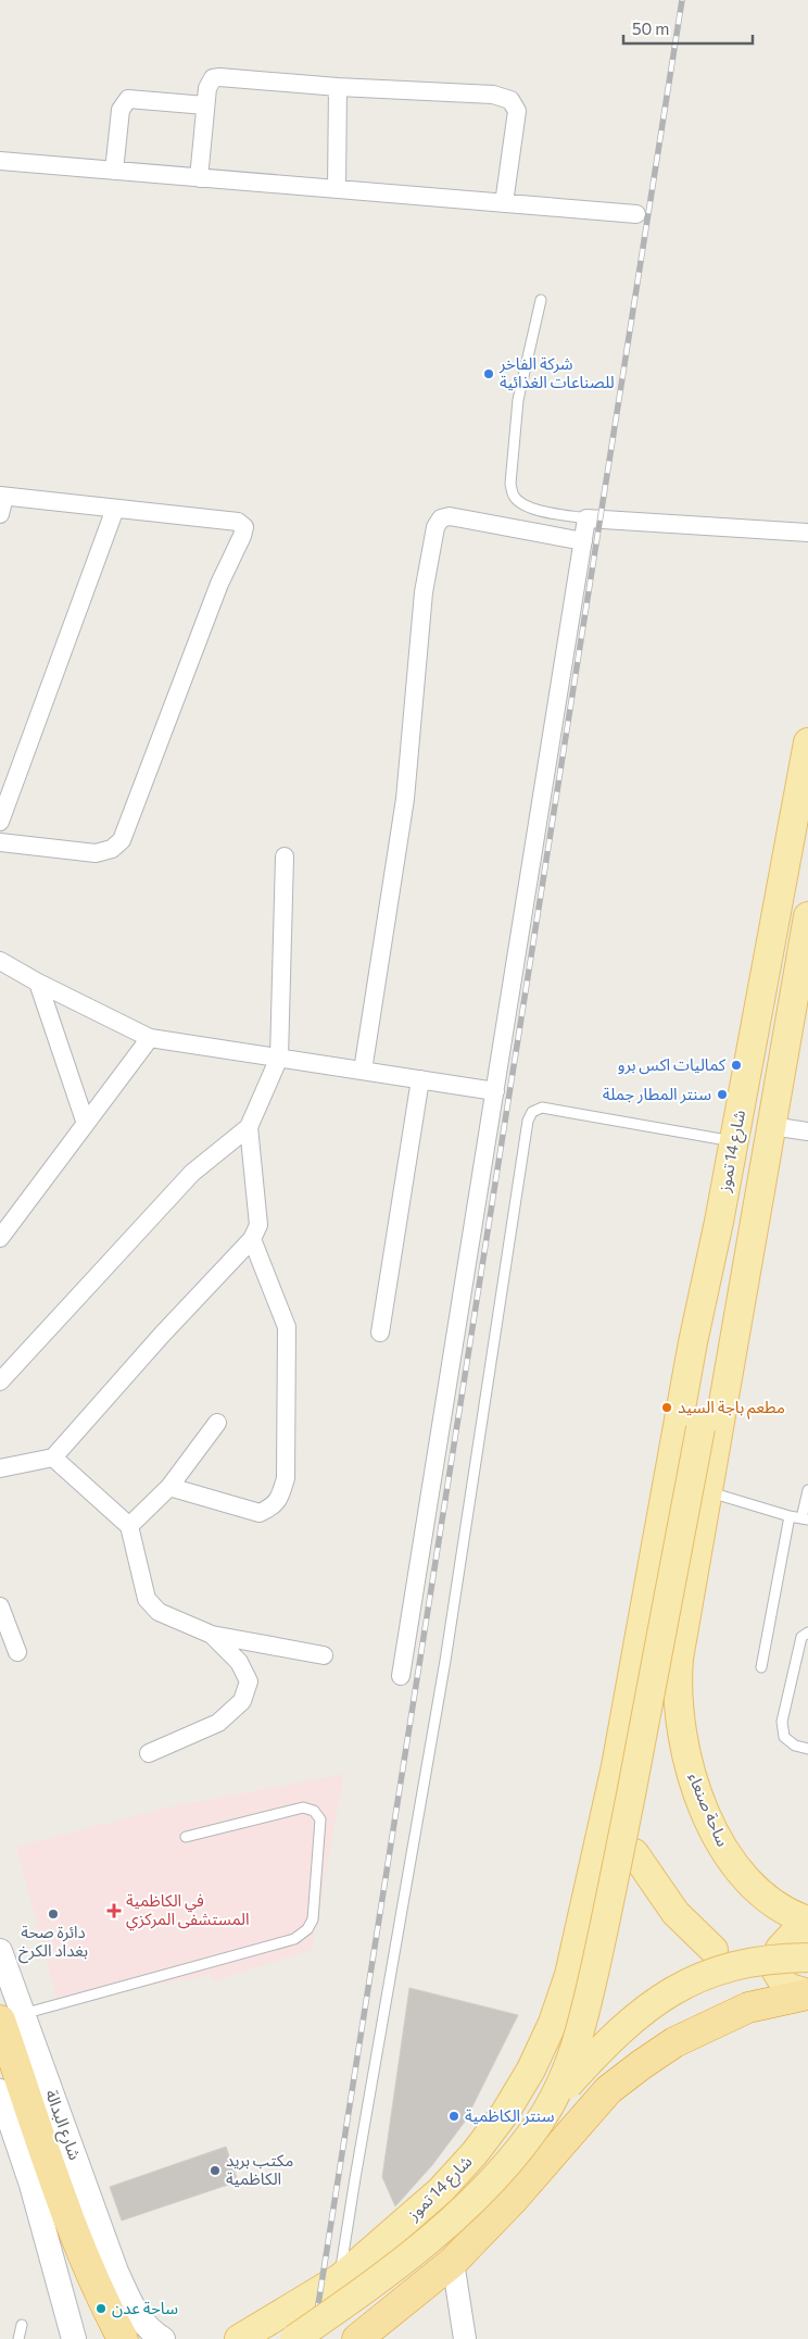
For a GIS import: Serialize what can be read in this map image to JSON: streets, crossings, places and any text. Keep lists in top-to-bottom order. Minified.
{"streets":{"main road":["شارع 14 تموز","ساحة صنعاء","شارع البدالة"]},"places":{"other":["شركة الفاخر للصناعات الغذائية","كماليات اكس برو","سنتر المطار جملة","مطعم باجة السيد","دائرة صحة بغداد الكرخ","سنتر الكاظمية","مكتب بريد الكاظمية","ساحة عدن"],"health":["في الكاظمية المستشفى المركزي"]},"scale_bar":"50 m"}
